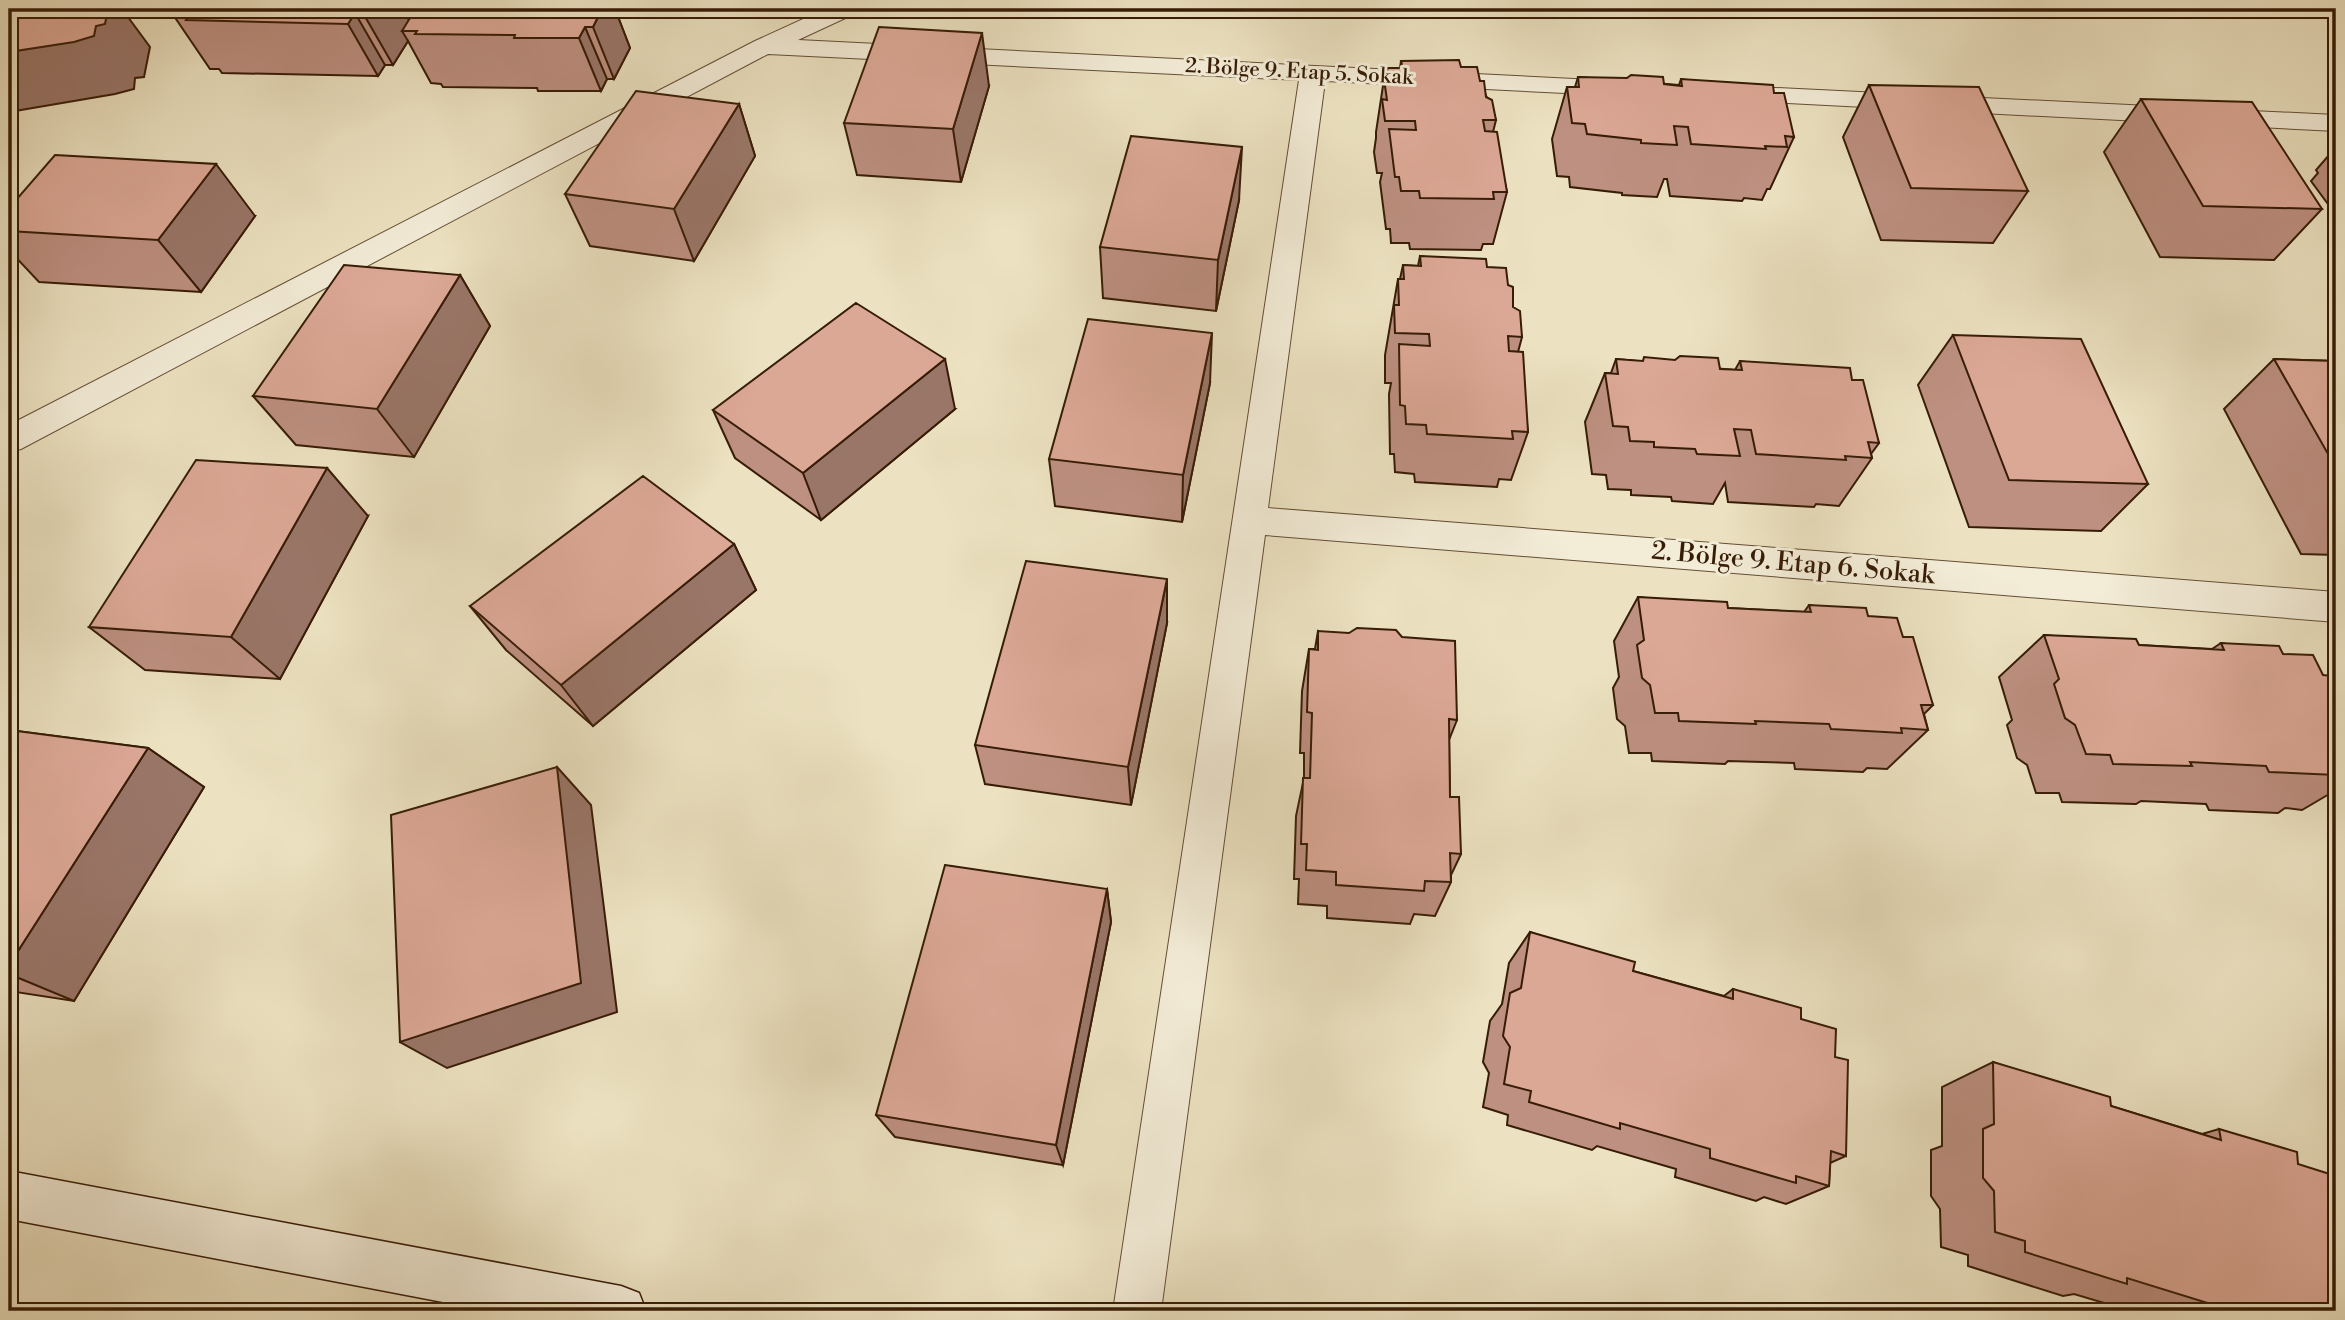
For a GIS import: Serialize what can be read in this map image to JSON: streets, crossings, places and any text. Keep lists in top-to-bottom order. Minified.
{"streets":{"street":["2. Bölge 9. Etap 5. Sokak","2. Bölge 9. Etap 6. Sokak"]}}
